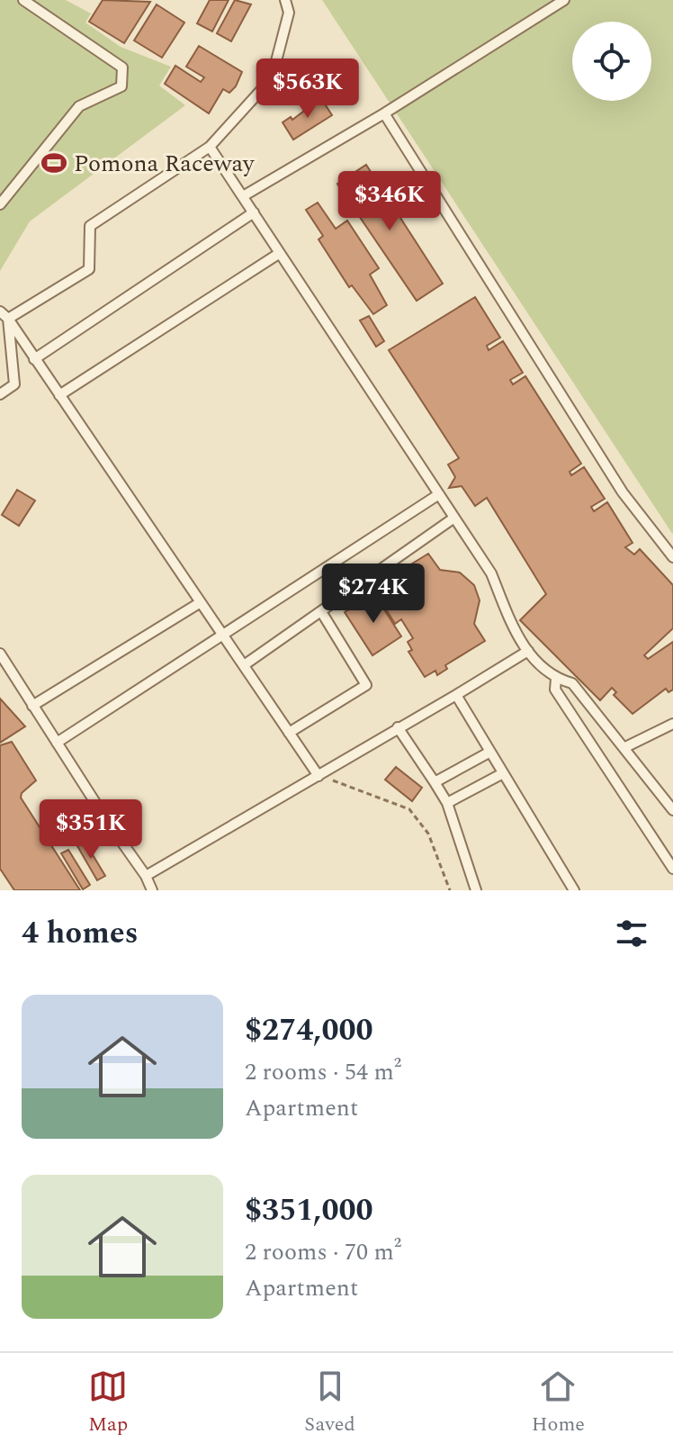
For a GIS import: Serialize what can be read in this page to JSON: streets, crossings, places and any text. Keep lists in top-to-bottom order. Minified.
{"places":{"sports":["Pomona Raceway"]},"page":{"price":["$563K","$346K","$274K","$351K"],"heading":"4 homes","list":[{"name":"$274,000","note":"2 rooms · 54 m² · Apartment"},{"name":"$351,000","note":"2 rooms · 70 m² · Apartment"}],"tabs":["Map","Saved","Home"]}}
